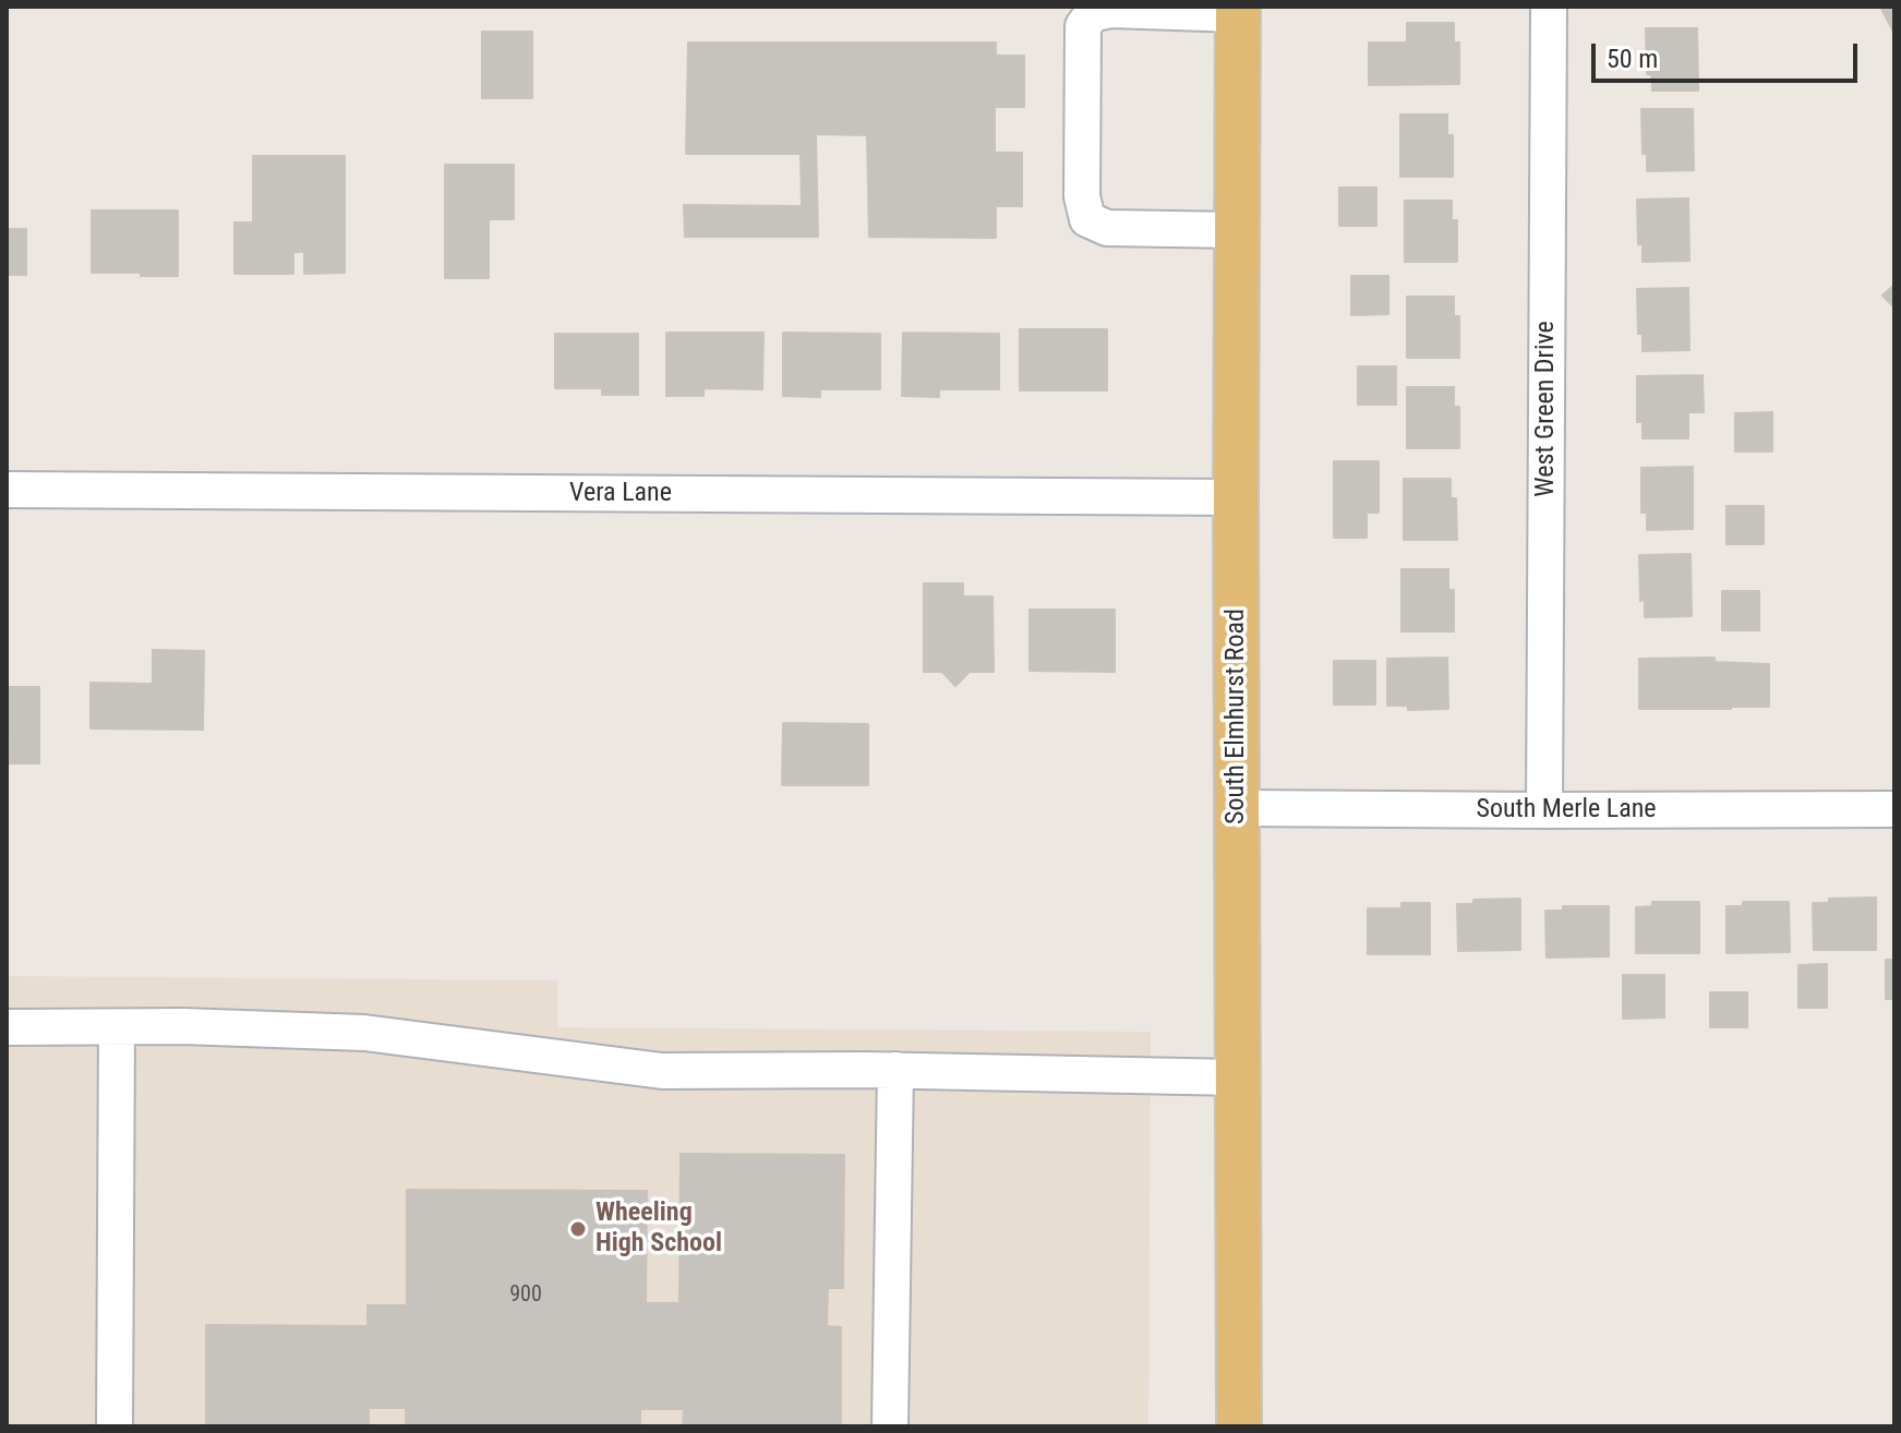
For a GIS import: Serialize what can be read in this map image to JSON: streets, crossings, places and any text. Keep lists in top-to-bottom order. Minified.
{"streets":{"main road":["South Elmhurst Road"],"street":["West Green Drive","Vera Lane","South Merle Lane"]},"crossings":[["West Green Drive","South Merle Lane"],["Vera Lane","South Elmhurst Road"],["South Elmhurst Road","South Merle Lane"]],"places":["Wheeling High School"],"house_numbers":["900"],"scale_bar":"50 m"}
